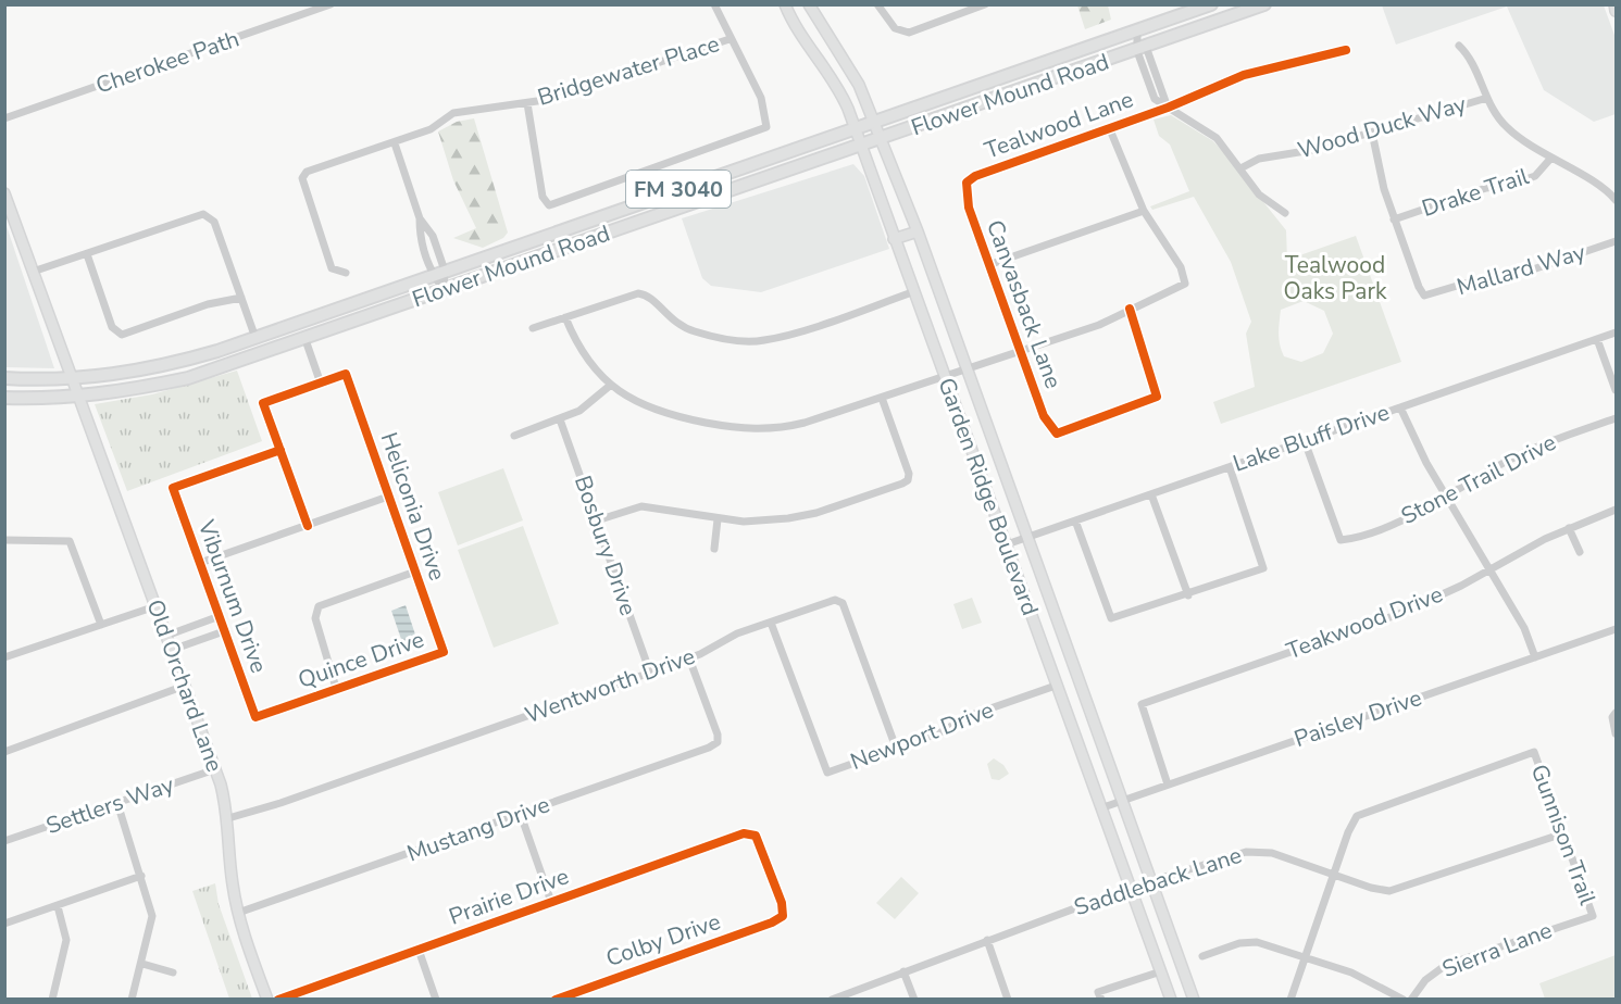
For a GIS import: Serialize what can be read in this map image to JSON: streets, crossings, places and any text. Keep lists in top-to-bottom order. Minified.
{"streets":{"main road":["Flower Mound Road","FM 3040","Garden Ridge Boulevard","Old Orchard Lane"],"street":["Cherokee Path","Bridgewater Place","Tealwood Lane","Wood Duck Way","Drake Trail","Mallard Way","Canvasback Lane","Lake Bluff Drive","Stone Trail Drive","Heliconia Drive","Bosbury Drive","Viburnum Drive","Teakwood Drive","Quince Drive","Wentworth Drive","Paisley Drive","Newport Drive","Settlers Way","Mustang Drive","Gunnison Trail","Saddleback Lane","Prairie Drive","Colby Drive","Sierra Lane"]},"crossings":[["Flower Mound Road","FM 3040"],["Flower Mound Road","Garden Ridge Boulevard"],["Flower Mound Road","Old Orchard Lane"],["Tealwood Lane","Canvasback Lane"],["FM 3040","Old Orchard Lane"],["Drake Trail","Mallard Way"],["Lake Bluff Drive","Stone Trail Drive"],["Lake Bluff Drive","Garden Ridge Boulevard"],["Garden Ridge Boulevard","Paisley Drive"],["Garden Ridge Boulevard","Newport Drive"],["Garden Ridge Boulevard","Saddleback Lane"],["Heliconia Drive","Quince Drive"],["Bosbury Drive","Wentworth Drive"],["Viburnum Drive","Quince Drive"],["Teakwood Drive","Paisley Drive"],["Old Orchard Lane","Wentworth Drive"],["Old Orchard Lane","Settlers Way"],["Old Orchard Lane","Mustang Drive"],["Wentworth Drive","Newport Drive"],["Wentworth Drive","Mustang Drive"],["Gunnison Trail","Saddleback Lane"],["Gunnison Trail","Sierra Lane"],["Prairie Drive","Colby Drive"]],"parks":["Tealwood Oaks Park"]}
